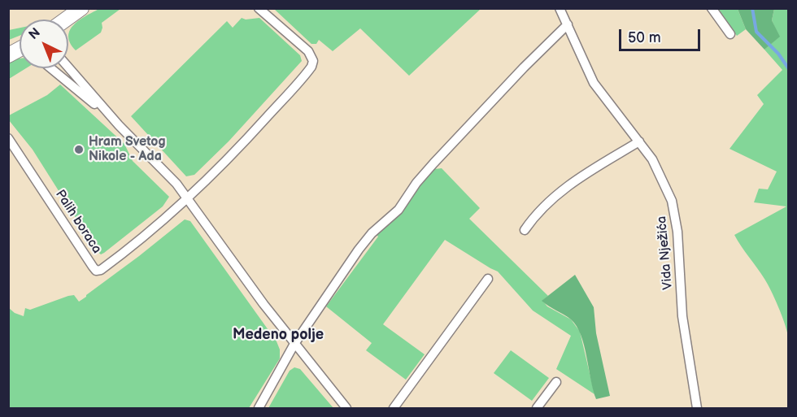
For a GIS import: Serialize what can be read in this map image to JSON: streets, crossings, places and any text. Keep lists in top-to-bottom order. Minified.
{"streets":{"street":["Palih boraca","Vida Nježića"]},"districts":["Medeno polje"],"places":["Hram Svetog Nikole - Ada"],"scale_bar":"50 m","north":"top left"}
